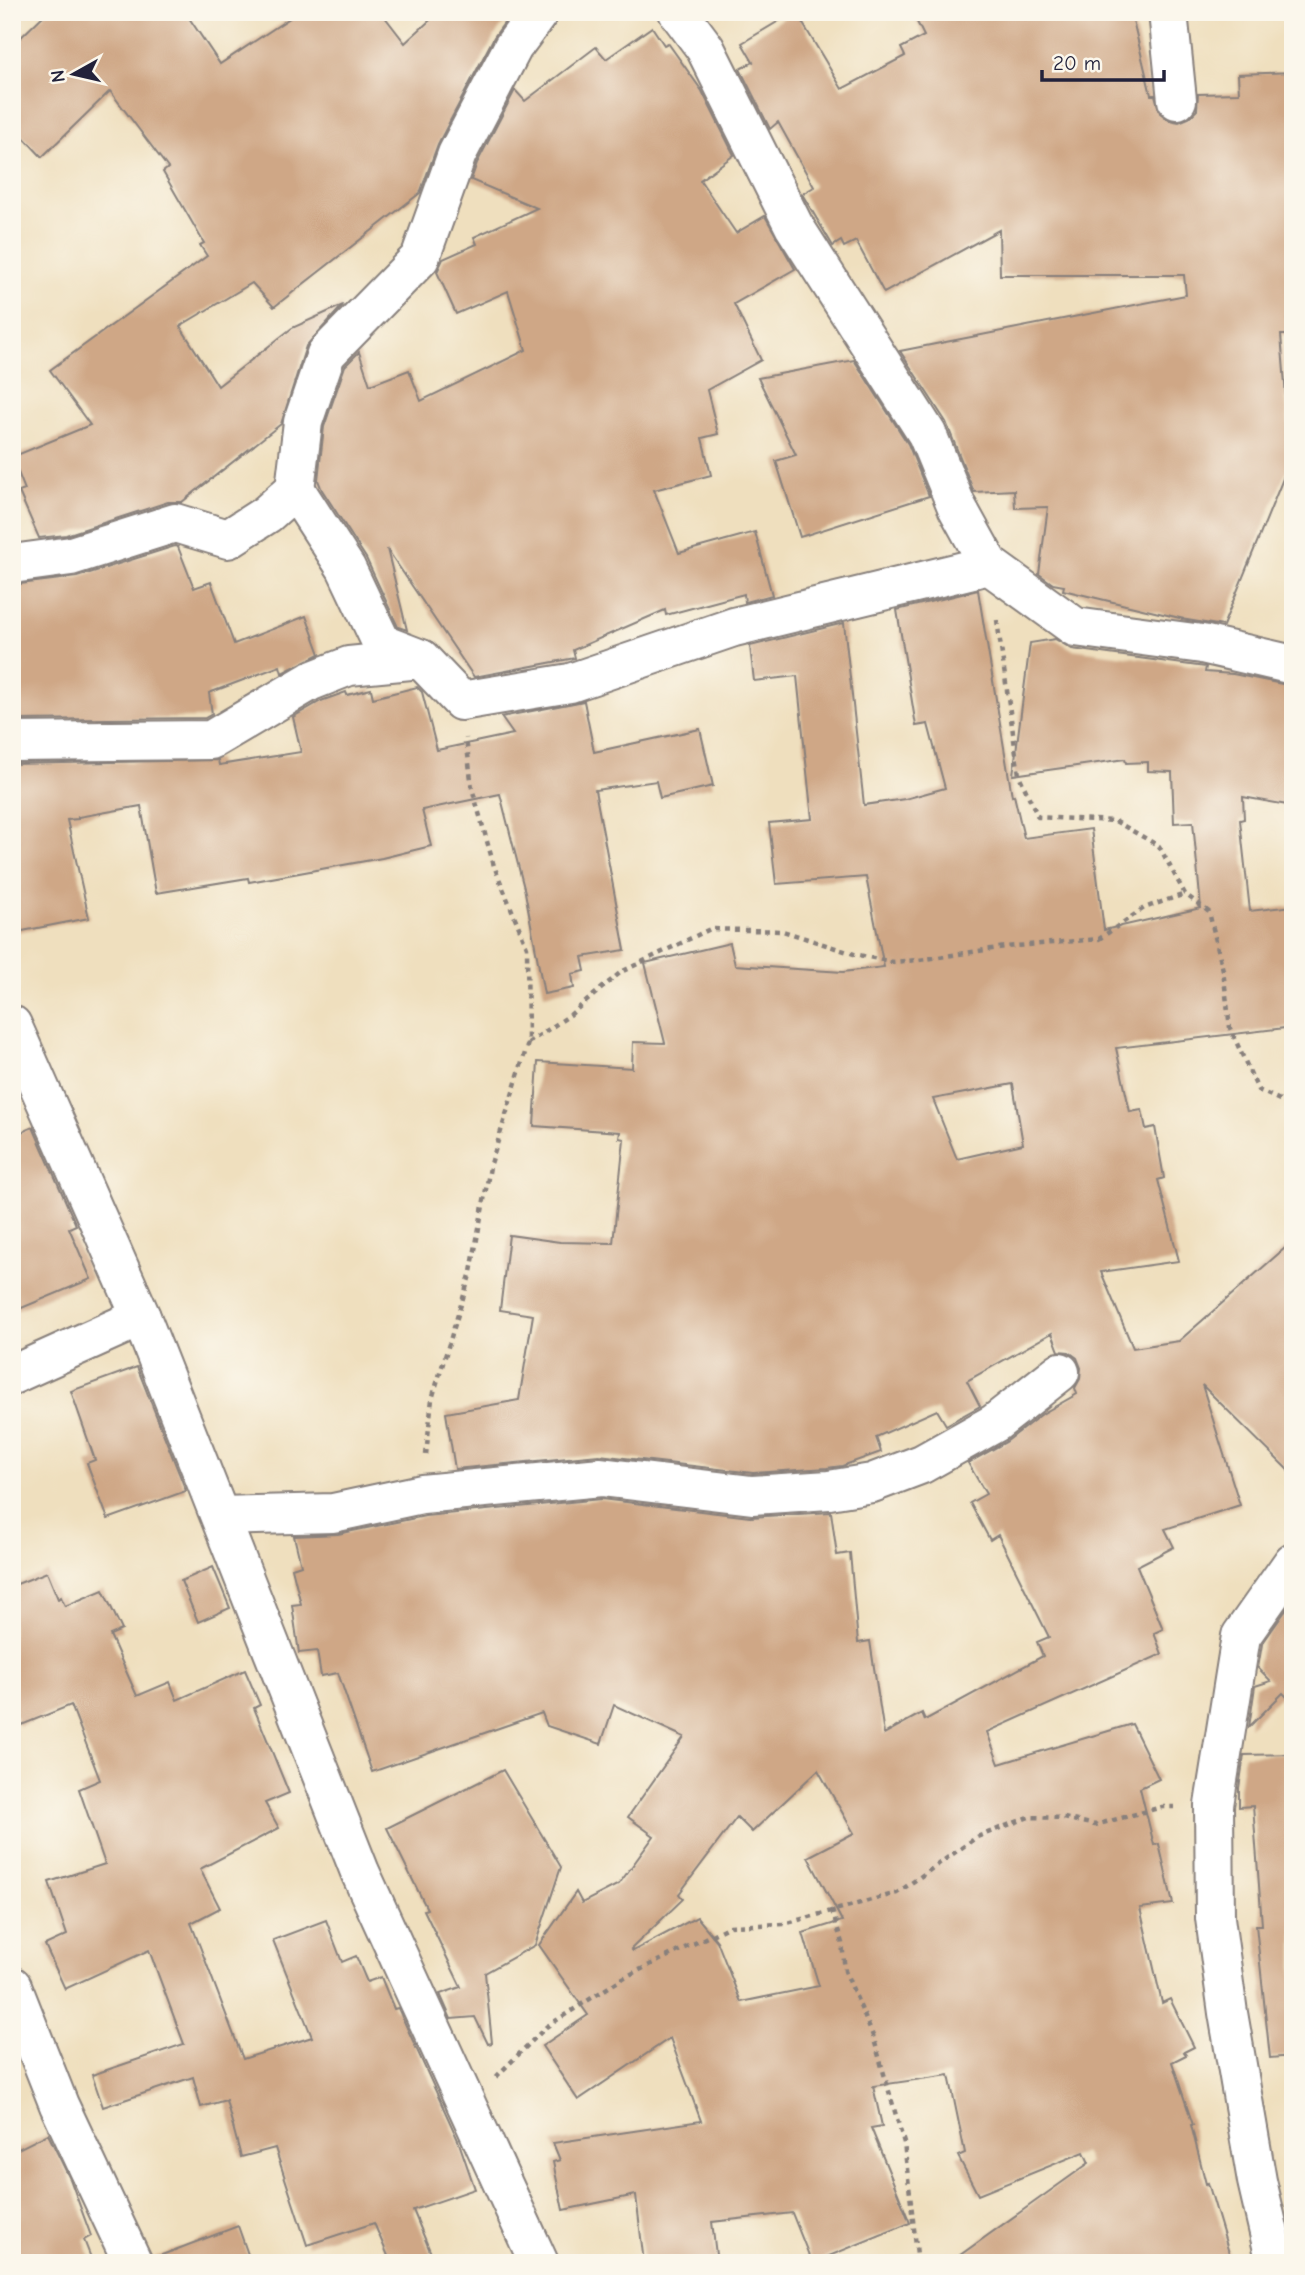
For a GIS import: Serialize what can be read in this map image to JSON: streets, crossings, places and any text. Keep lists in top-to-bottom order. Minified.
{"scale_bar":"20 m","north":"left"}
